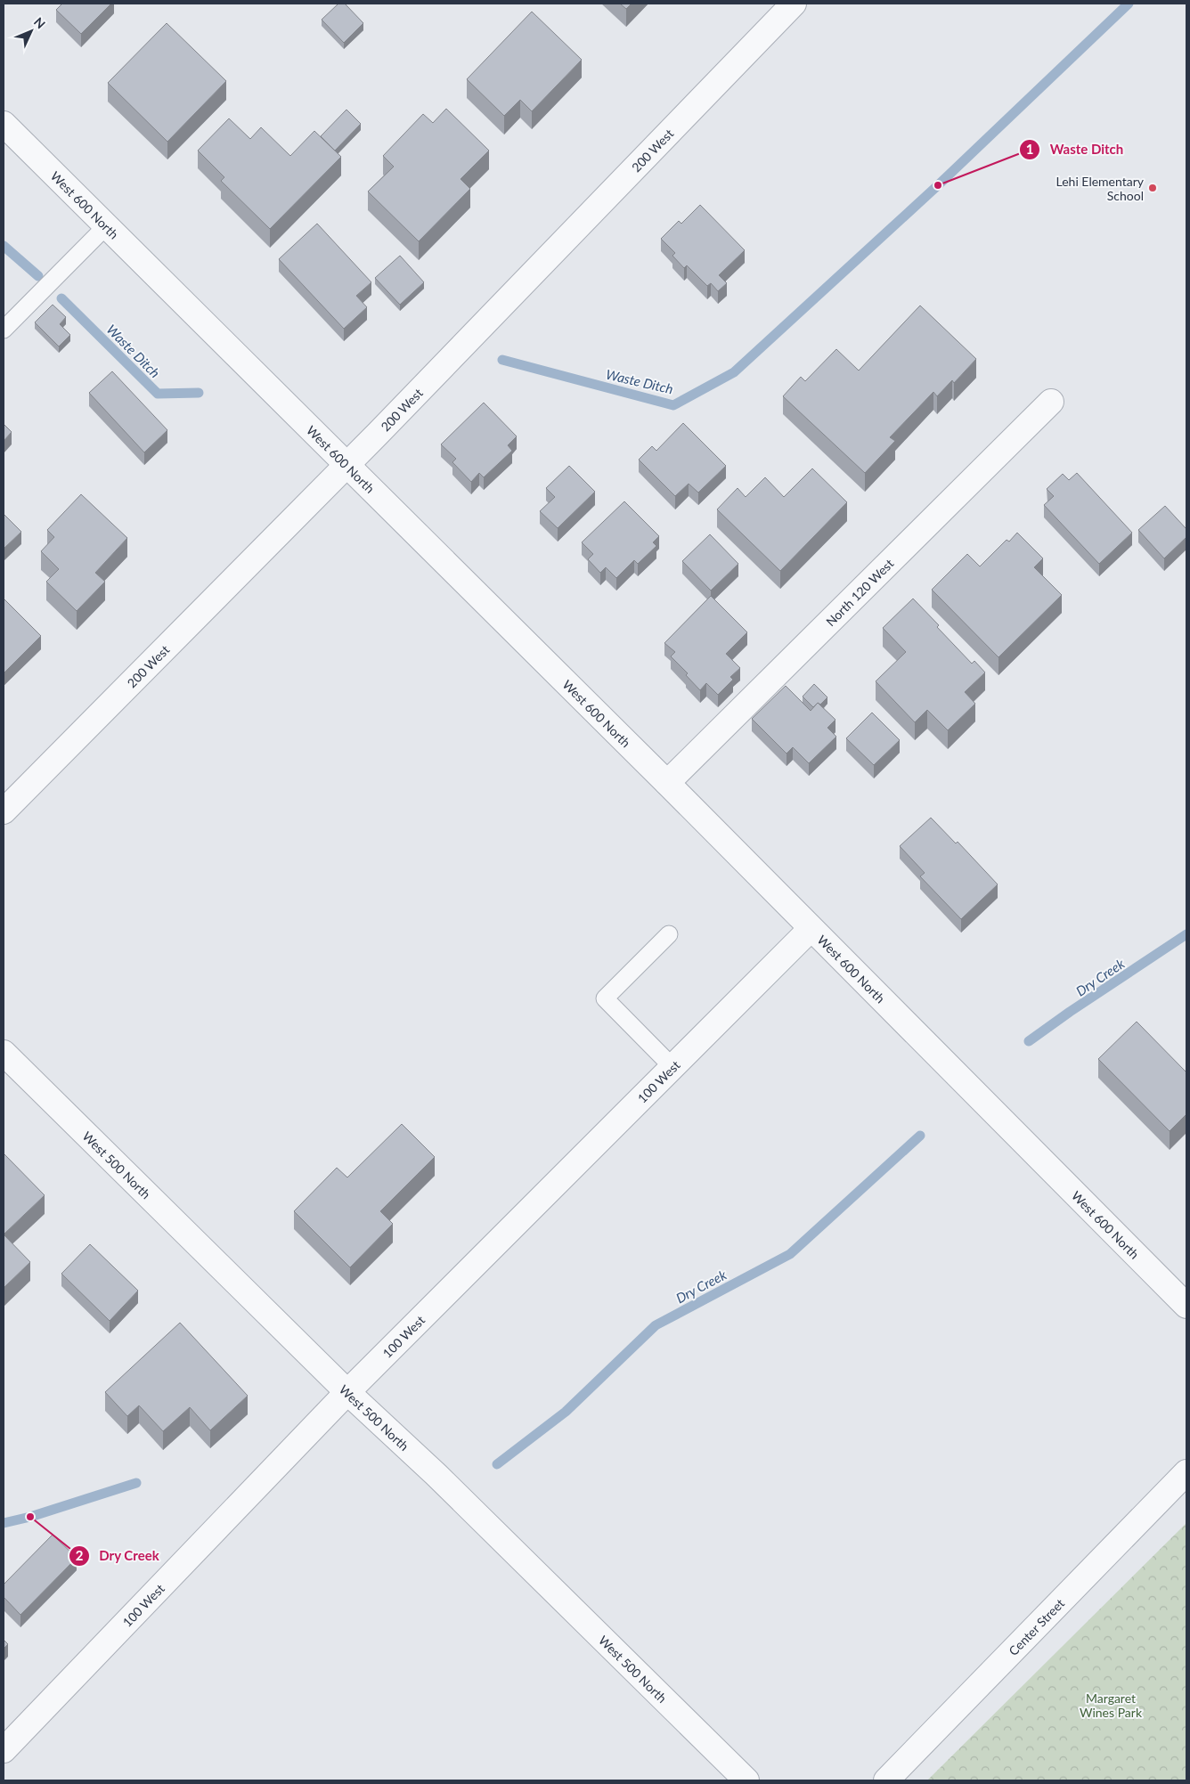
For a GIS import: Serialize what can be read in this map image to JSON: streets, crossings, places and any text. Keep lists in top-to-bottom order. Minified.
{"streets":{"street":["200 West","West 600 North","North 120 West","100 West","West 500 North","Center Street"]},"crossings":[["200 West","West 600 North"],["West 600 North","North 120 West"],["West 600 North","100 West"],["100 West","West 500 North"]],"water":["Waste Ditch","Dry Creek"],"parks":["Margaret Wines Park"],"places":["Waste Ditch","Lehi Elementary School","Dry Creek"],"north":"top right"}
